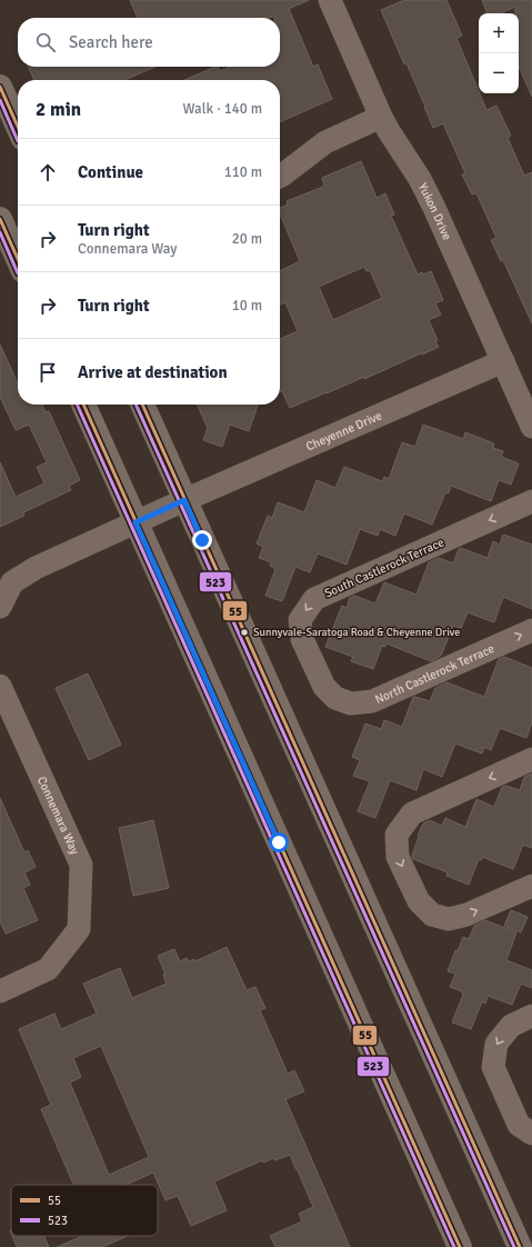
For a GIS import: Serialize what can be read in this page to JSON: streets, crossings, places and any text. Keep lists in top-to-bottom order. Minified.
{"streets":{"street":["Yukon Drive","Cheyenne Drive","South Castlerock Terrace","North Castlerock Terrace","Connemara Way"]},"crossings":[["Yukon Drive","Cheyenne Drive"],["South Castlerock Terrace","North Castlerock Terrace"]],"one_way":["North Castlerock Terrace"],"places":["Sunnyvale-Saratoga Road & Cheyenne Drive"],"lines":["transit line 55","transit line 523"],"legend":["55","523"],"page":{"map_buttons":["+","−"],"search":"Search here","heading":["2 min","Walk · 140 m"],"list":[["Continue","110 m"],["Turn right","Connemara Way","20 m"],["Turn right","10 m"],"Arrive at destination"]}}
